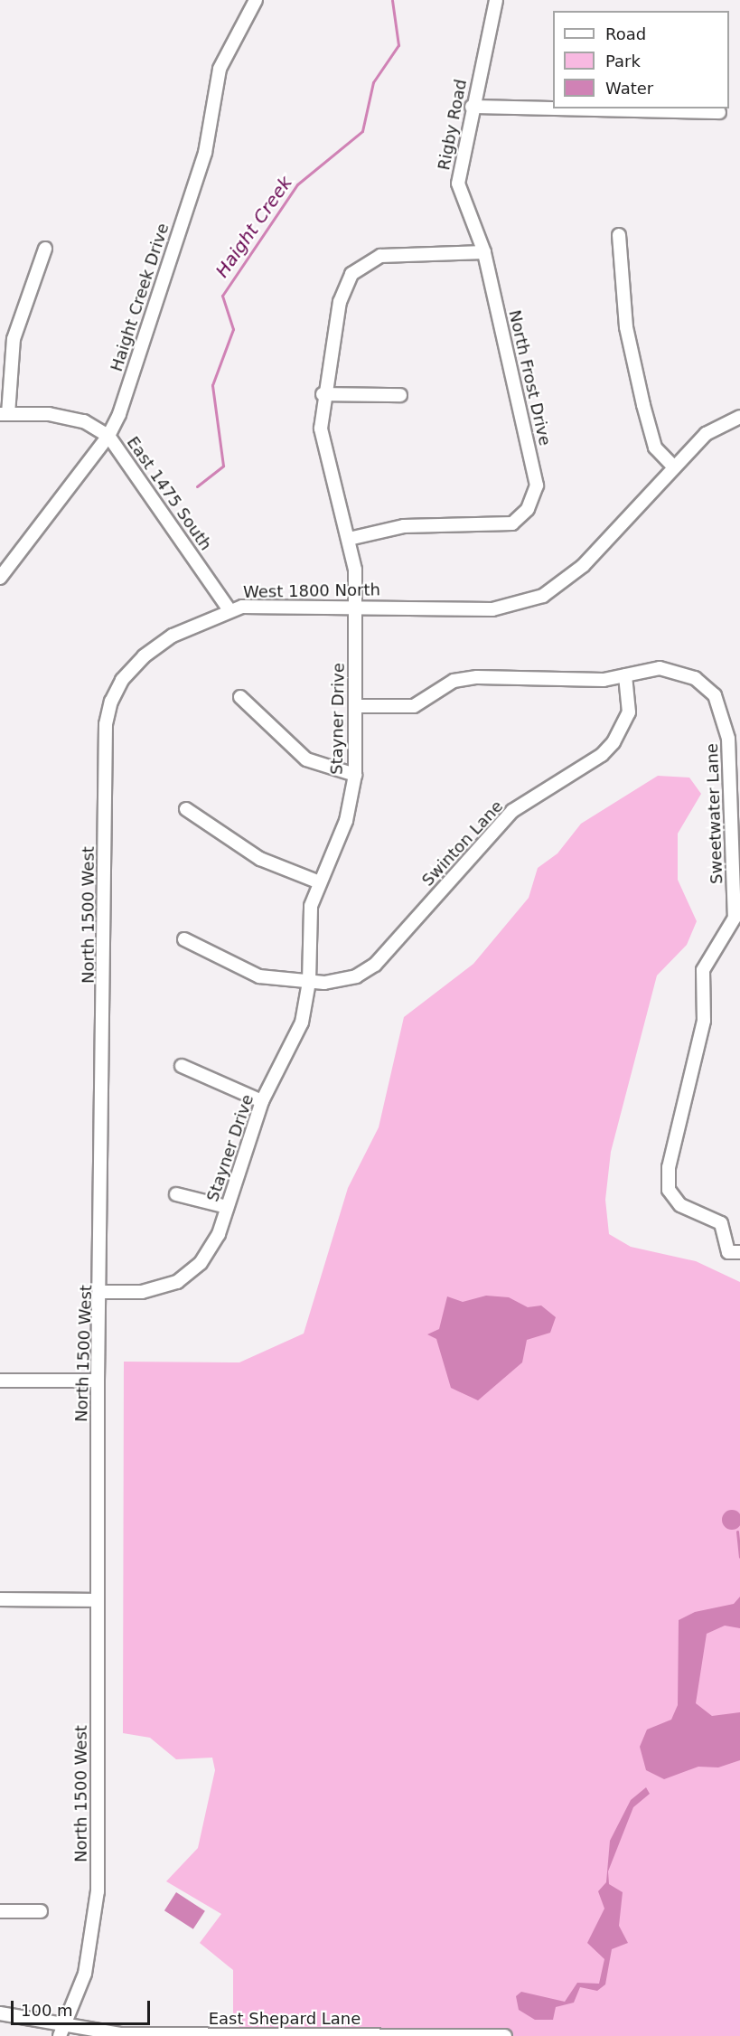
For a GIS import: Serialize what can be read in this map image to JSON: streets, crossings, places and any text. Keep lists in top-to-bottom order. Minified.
{"streets":{"street":["Rigby Road","Haight Creek Drive","North Frost Drive","East 1475 South","West 1800 North","Stayner Drive","Sweetwater Lane","Swinton Lane","North 1500 West","East Shepard Lane"]},"crossings":[["Rigby Road","North Frost Drive"],["Rigby Road","Stayner Drive"],["Haight Creek Drive","East 1475 South"],["North Frost Drive","Stayner Drive"],["East 1475 South","West 1800 North"],["West 1800 North","Stayner Drive"],["West 1800 North","North 1500 West"],["Stayner Drive","Sweetwater Lane"],["Stayner Drive","Swinton Lane"],["Stayner Drive","North 1500 West"],["Sweetwater Lane","Swinton Lane"],["North 1500 West","East Shepard Lane"]],"water":["Haight Creek"],"legend":["Road","Park","Water"],"scale_bar":"100 m"}
